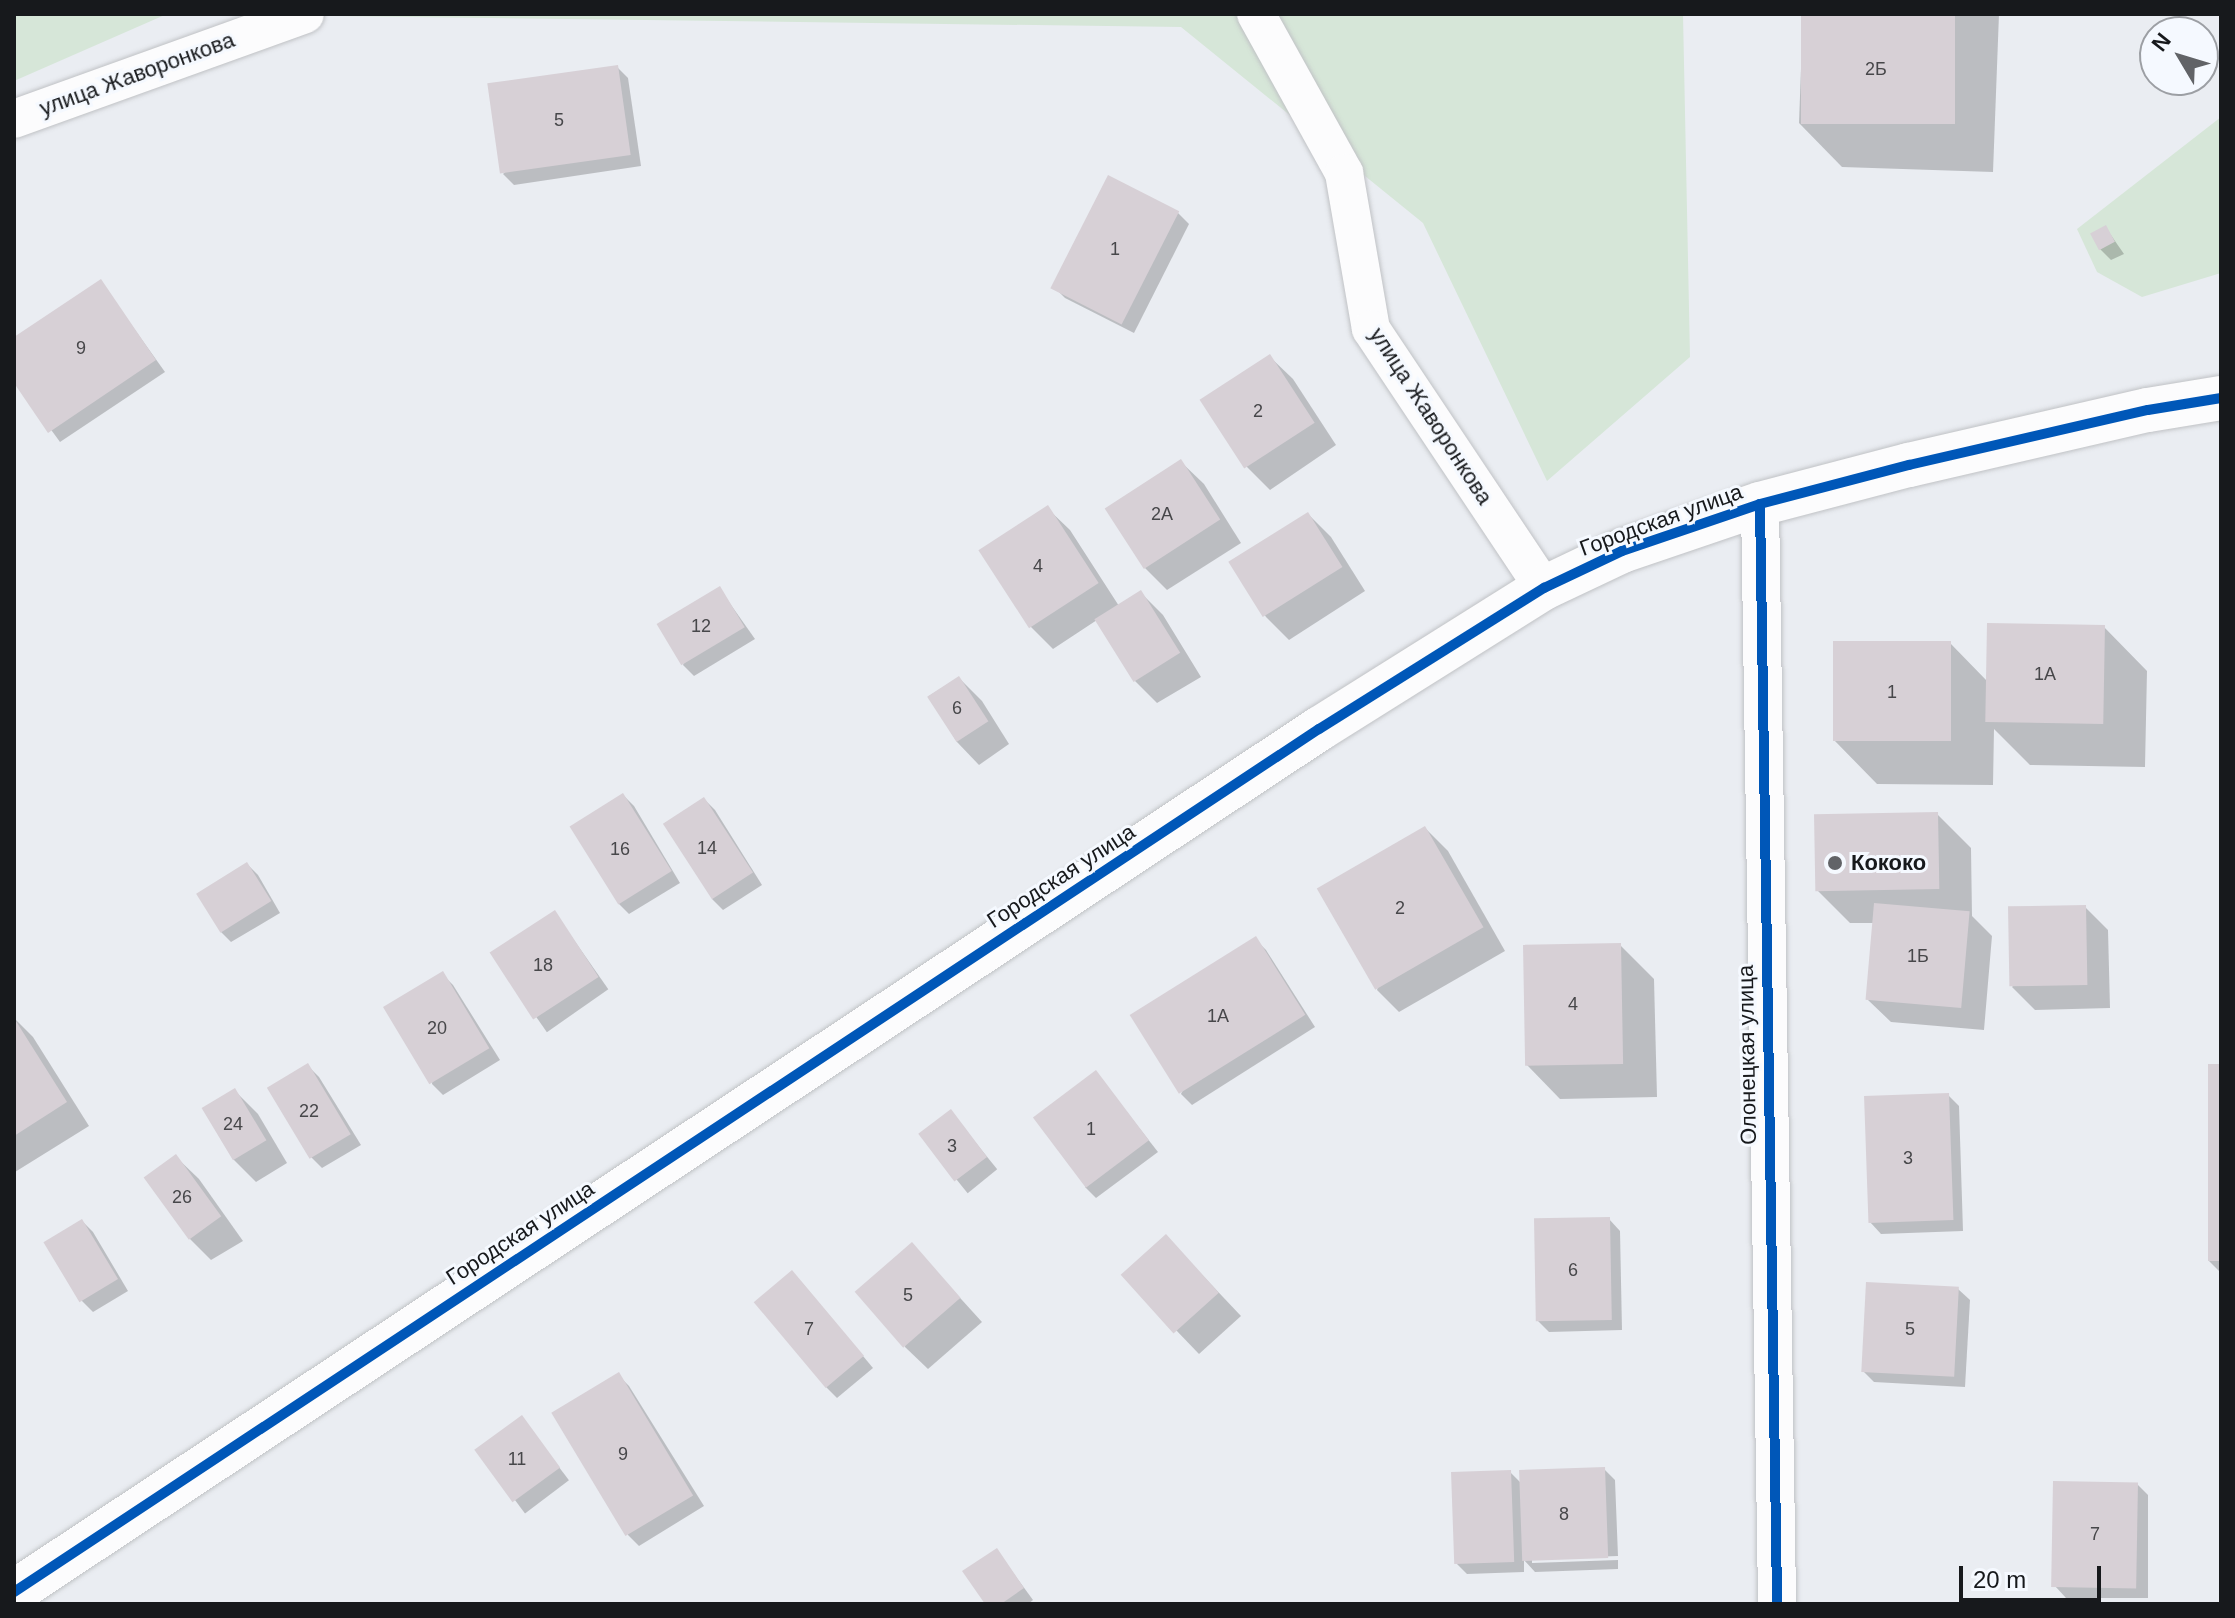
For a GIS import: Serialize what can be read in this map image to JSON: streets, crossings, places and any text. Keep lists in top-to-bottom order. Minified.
{"streets":{"street":["улица Жаворонкова","Городская улица","Олонецкая улица"]},"crossings":[["улица Жаворонкова","Городская улица"],["Городская улица","Олонецкая улица"]],"places":["Кококо"],"house_numbers":["2Б","5","1","9","2","2А","4","12","1А","1","6","14","16","2","1Б","18","4","1А","20","22","24","1","3","3","26","6","5","7","5","9","11","8","7"],"scale_bar":"20 m","north":"top left"}
